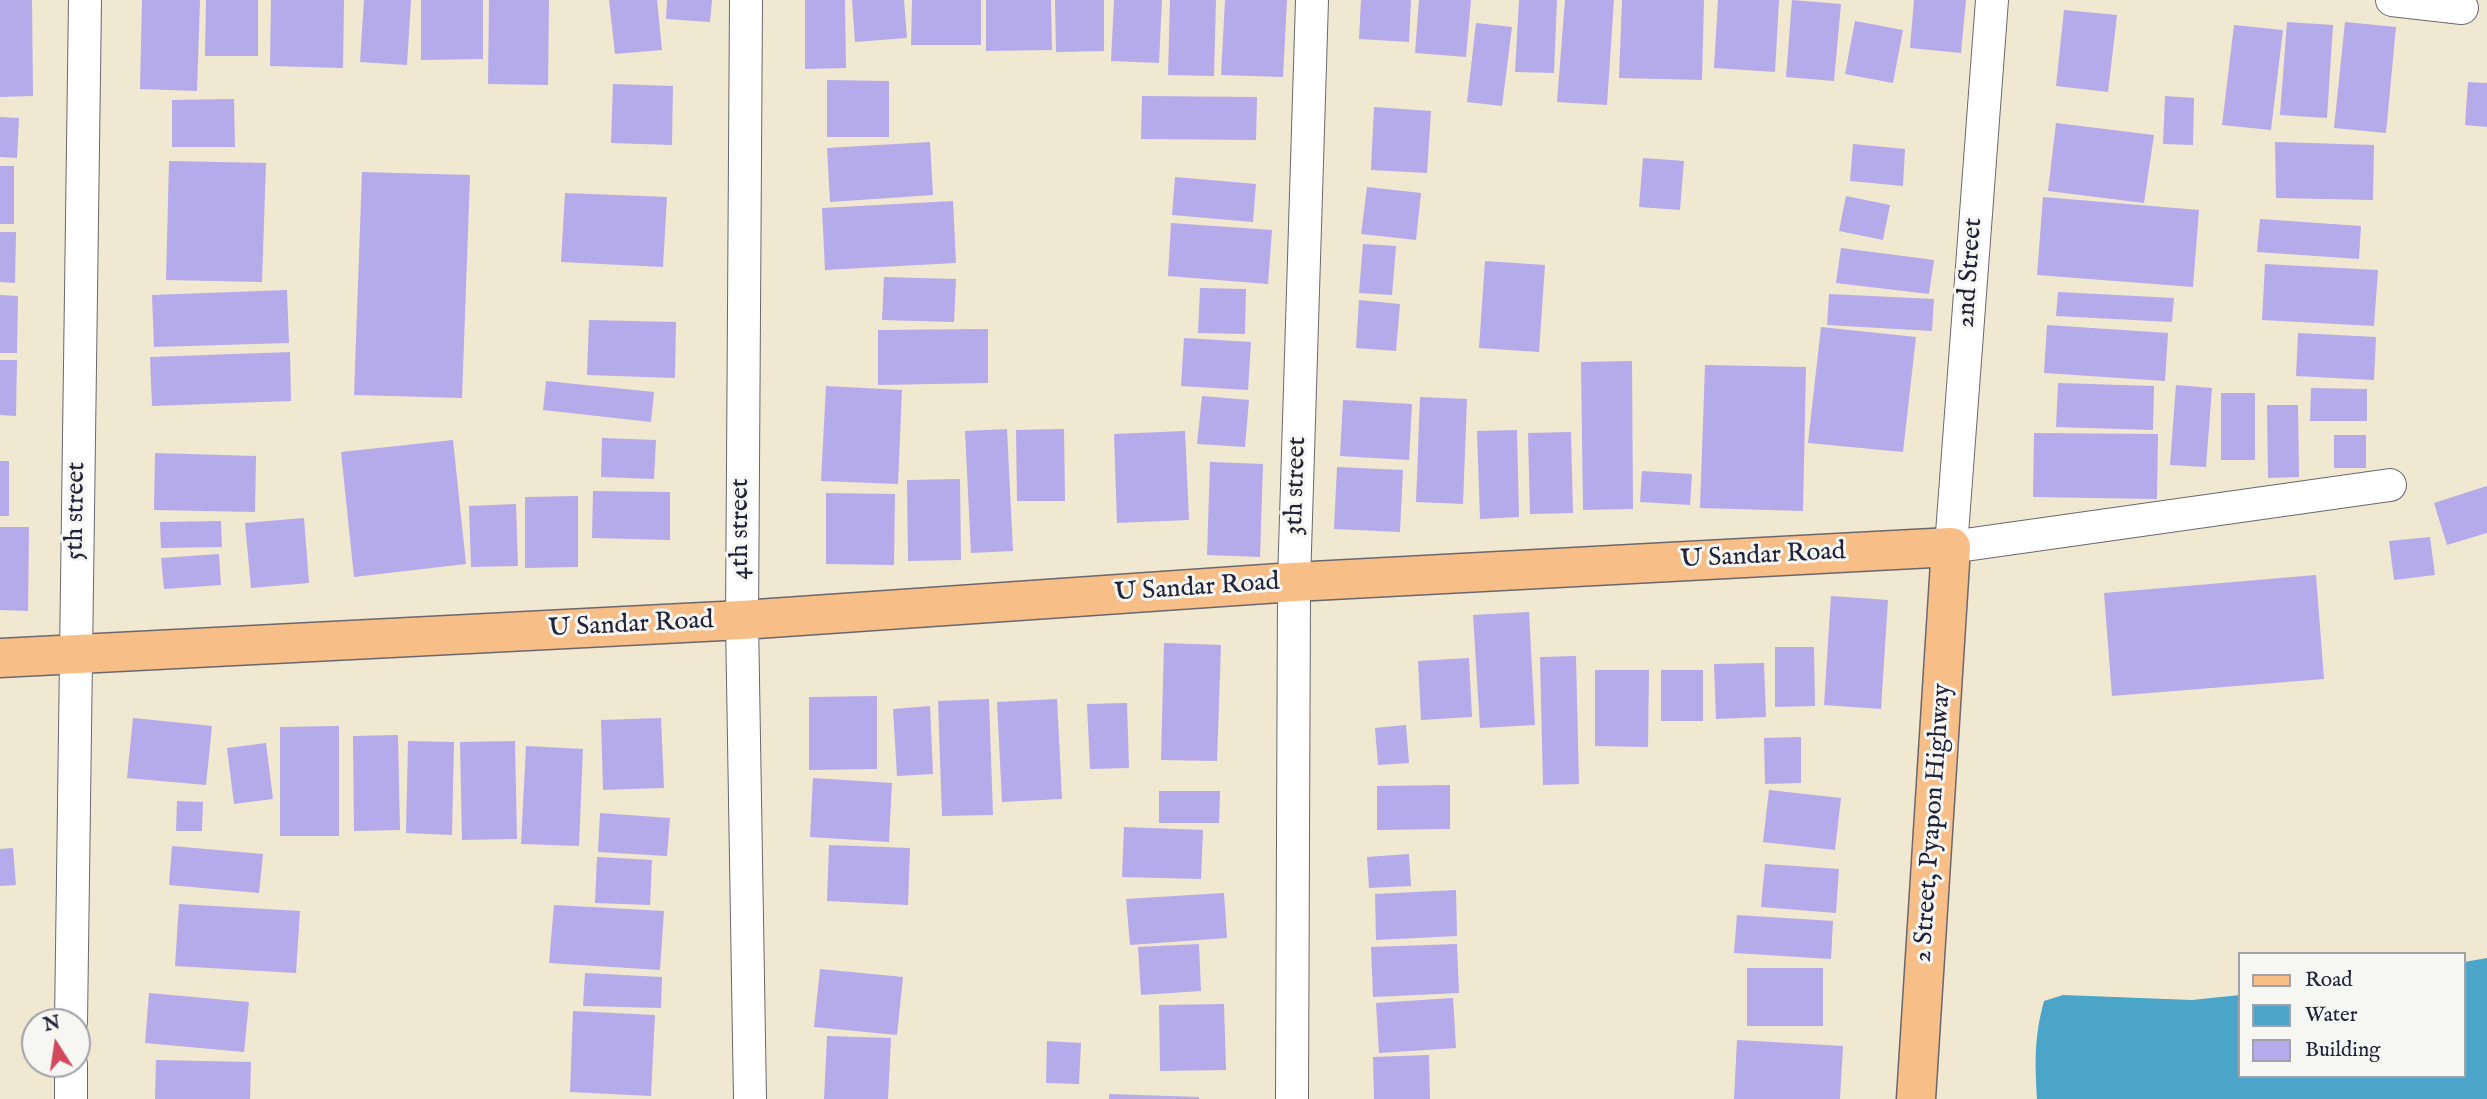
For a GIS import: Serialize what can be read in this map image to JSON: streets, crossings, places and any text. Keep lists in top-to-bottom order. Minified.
{"streets":{"main road":["U Sandar Road","2 Street, Pyapon Highway"],"street":["2nd Street","3th street","5th street","4th street"]},"crossings":[["2nd Street","U Sandar Road"],["2nd Street","2 Street, Pyapon Highway"],["3th street","U Sandar Road"],["5th street","U Sandar Road"],["4th street","U Sandar Road"],["U Sandar Road","2 Street, Pyapon Highway"]],"legend":["Road","Water","Building"],"north":"top"}
